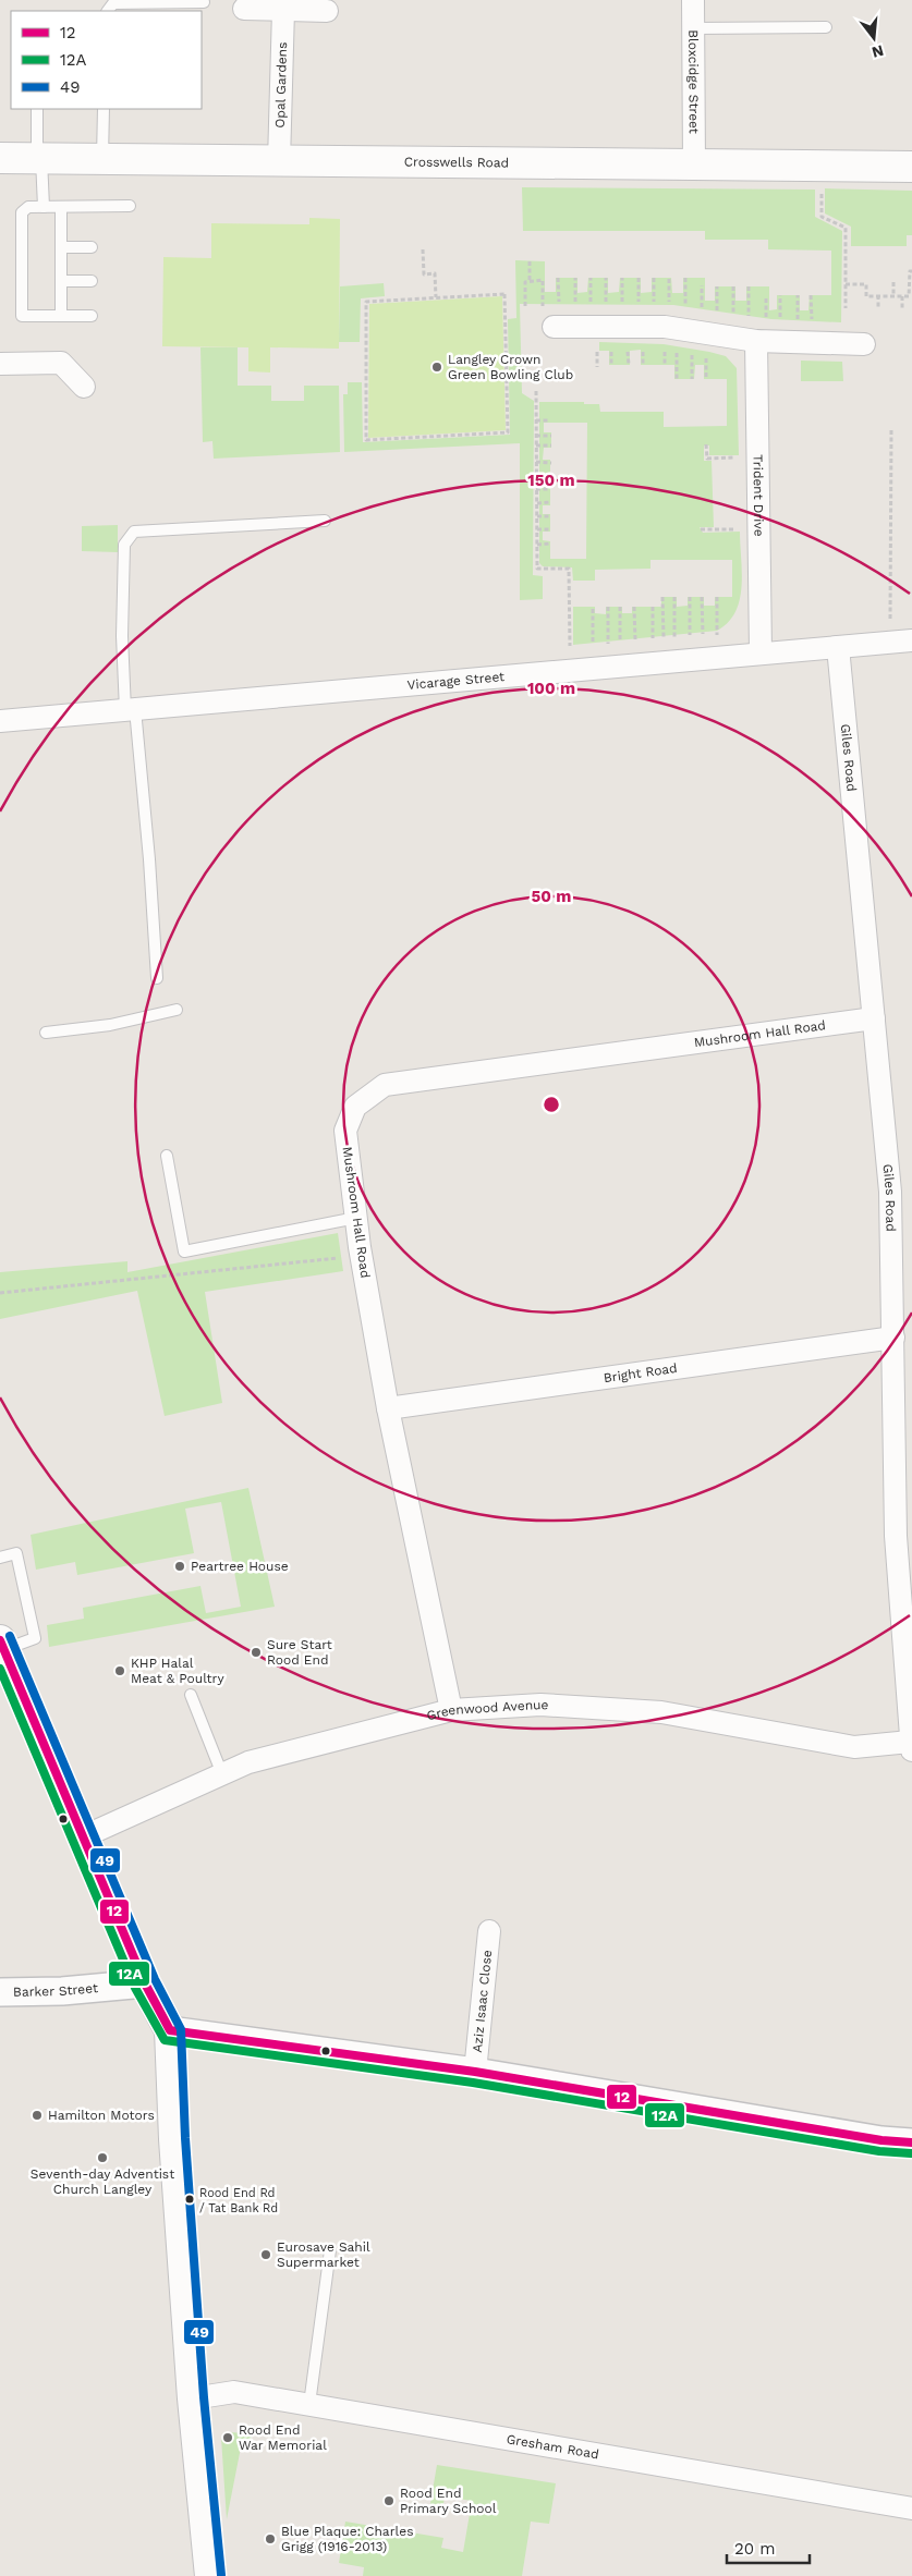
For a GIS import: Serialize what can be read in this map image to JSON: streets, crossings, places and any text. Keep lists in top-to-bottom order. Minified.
{"streets":{"main road":["Crosswells Road"],"street":["Bloxcidge Street","Opal Gardens","Trident Drive","Vicarage Street","Giles Road","Mushroom Hall Road","Bright Road","Greenwood Avenue","Barker Street","Aziz Isaac Close","Gresham Road"]},"crossings":[["Bloxcidge Street","Crosswells Road"],["Opal Gardens","Crosswells Road"],["Trident Drive","Vicarage Street"],["Vicarage Street","Giles Road"],["Giles Road","Mushroom Hall Road"],["Giles Road","Bright Road"],["Giles Road","Greenwood Avenue"],["Mushroom Hall Road","Bright Road"],["Mushroom Hall Road","Greenwood Avenue"]],"places":["Langley Crown Green Bowling Club","Peartree House","Sure Start Rood End","KHP Halal Meat & Poultry","Hamilton Motors","Seventh-day Adventist Church Langley","Rood End Rd / Tat Bank Rd","Eurosave Sahil Supermarket","Rood End War Memorial","Rood End Primary School","Blue Plaque: Charles Grigg (1916-2013)"],"lines":["transit line 49","transit line 12","transit line 12A"],"legend":["12","12A","49"],"scale_bar":"20 m","north":"bottom","rings":["150 m","100 m","50 m"]}
